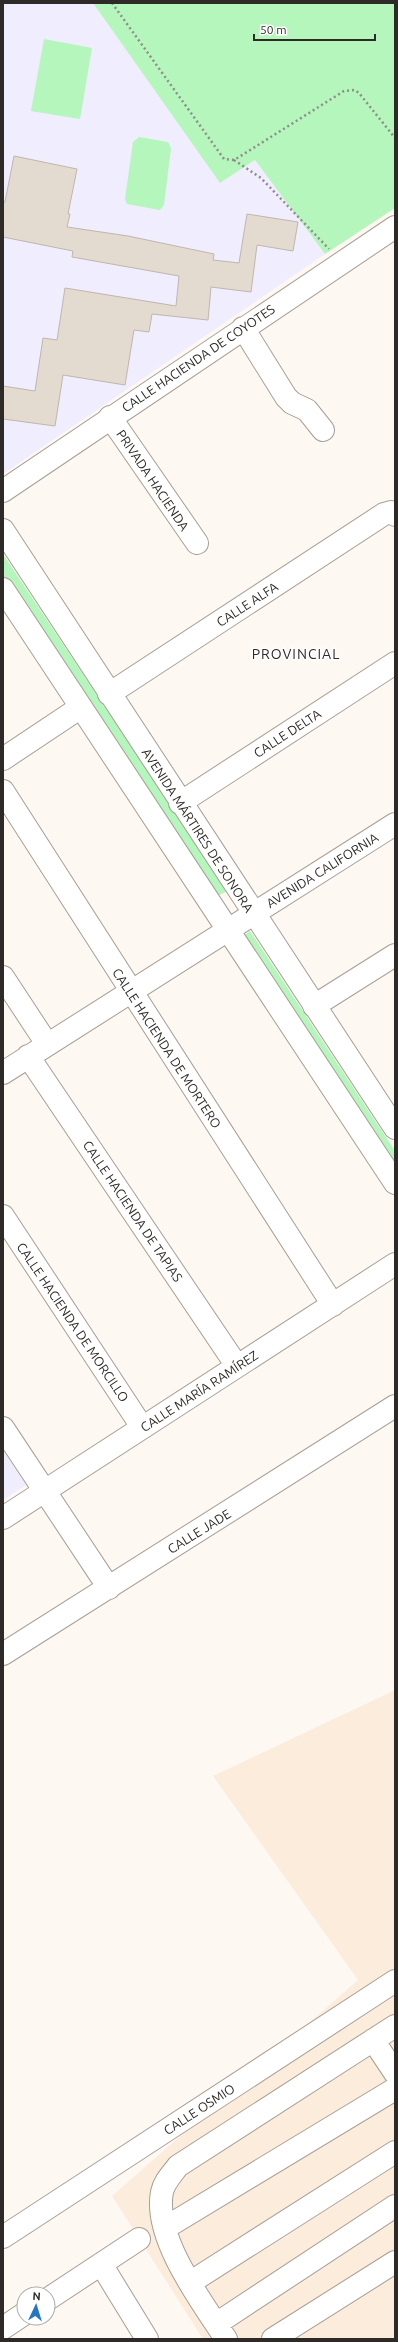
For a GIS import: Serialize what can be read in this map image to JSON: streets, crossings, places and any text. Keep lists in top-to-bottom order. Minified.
{"streets":{"street":["CALLE HACIENDA DE COYOTES","PRIVADA HACIENDA","CALLE ALFA","CALLE DELTA","AVENIDA MÁRTIRES DE SONORA","AVENIDA CALIFORNIA","CALLE HACIENDA DE MORTERO","CALLE HACIENDA DE TAPIAS","CALLE HACIENDA DE MORCILLO","CALLE MARÍA RAMÍREZ","CALLE JADE","CALLE OSMIO"]},"crossings":[["CALLE HACIENDA DE COYOTES","PRIVADA HACIENDA"],["CALLE ALFA","AVENIDA MÁRTIRES DE SONORA"],["CALLE DELTA","AVENIDA MÁRTIRES DE SONORA"],["AVENIDA MÁRTIRES DE SONORA","AVENIDA CALIFORNIA"],["AVENIDA CALIFORNIA","CALLE HACIENDA DE MORTERO"],["AVENIDA CALIFORNIA","CALLE HACIENDA DE TAPIAS"],["CALLE HACIENDA DE MORTERO","CALLE MARÍA RAMÍREZ"],["CALLE HACIENDA DE TAPIAS","CALLE MARÍA RAMÍREZ"],["CALLE HACIENDA DE MORCILLO","CALLE MARÍA RAMÍREZ"]],"districts":["PROVINCIAL"],"scale_bar":"50 m","north":"top"}
